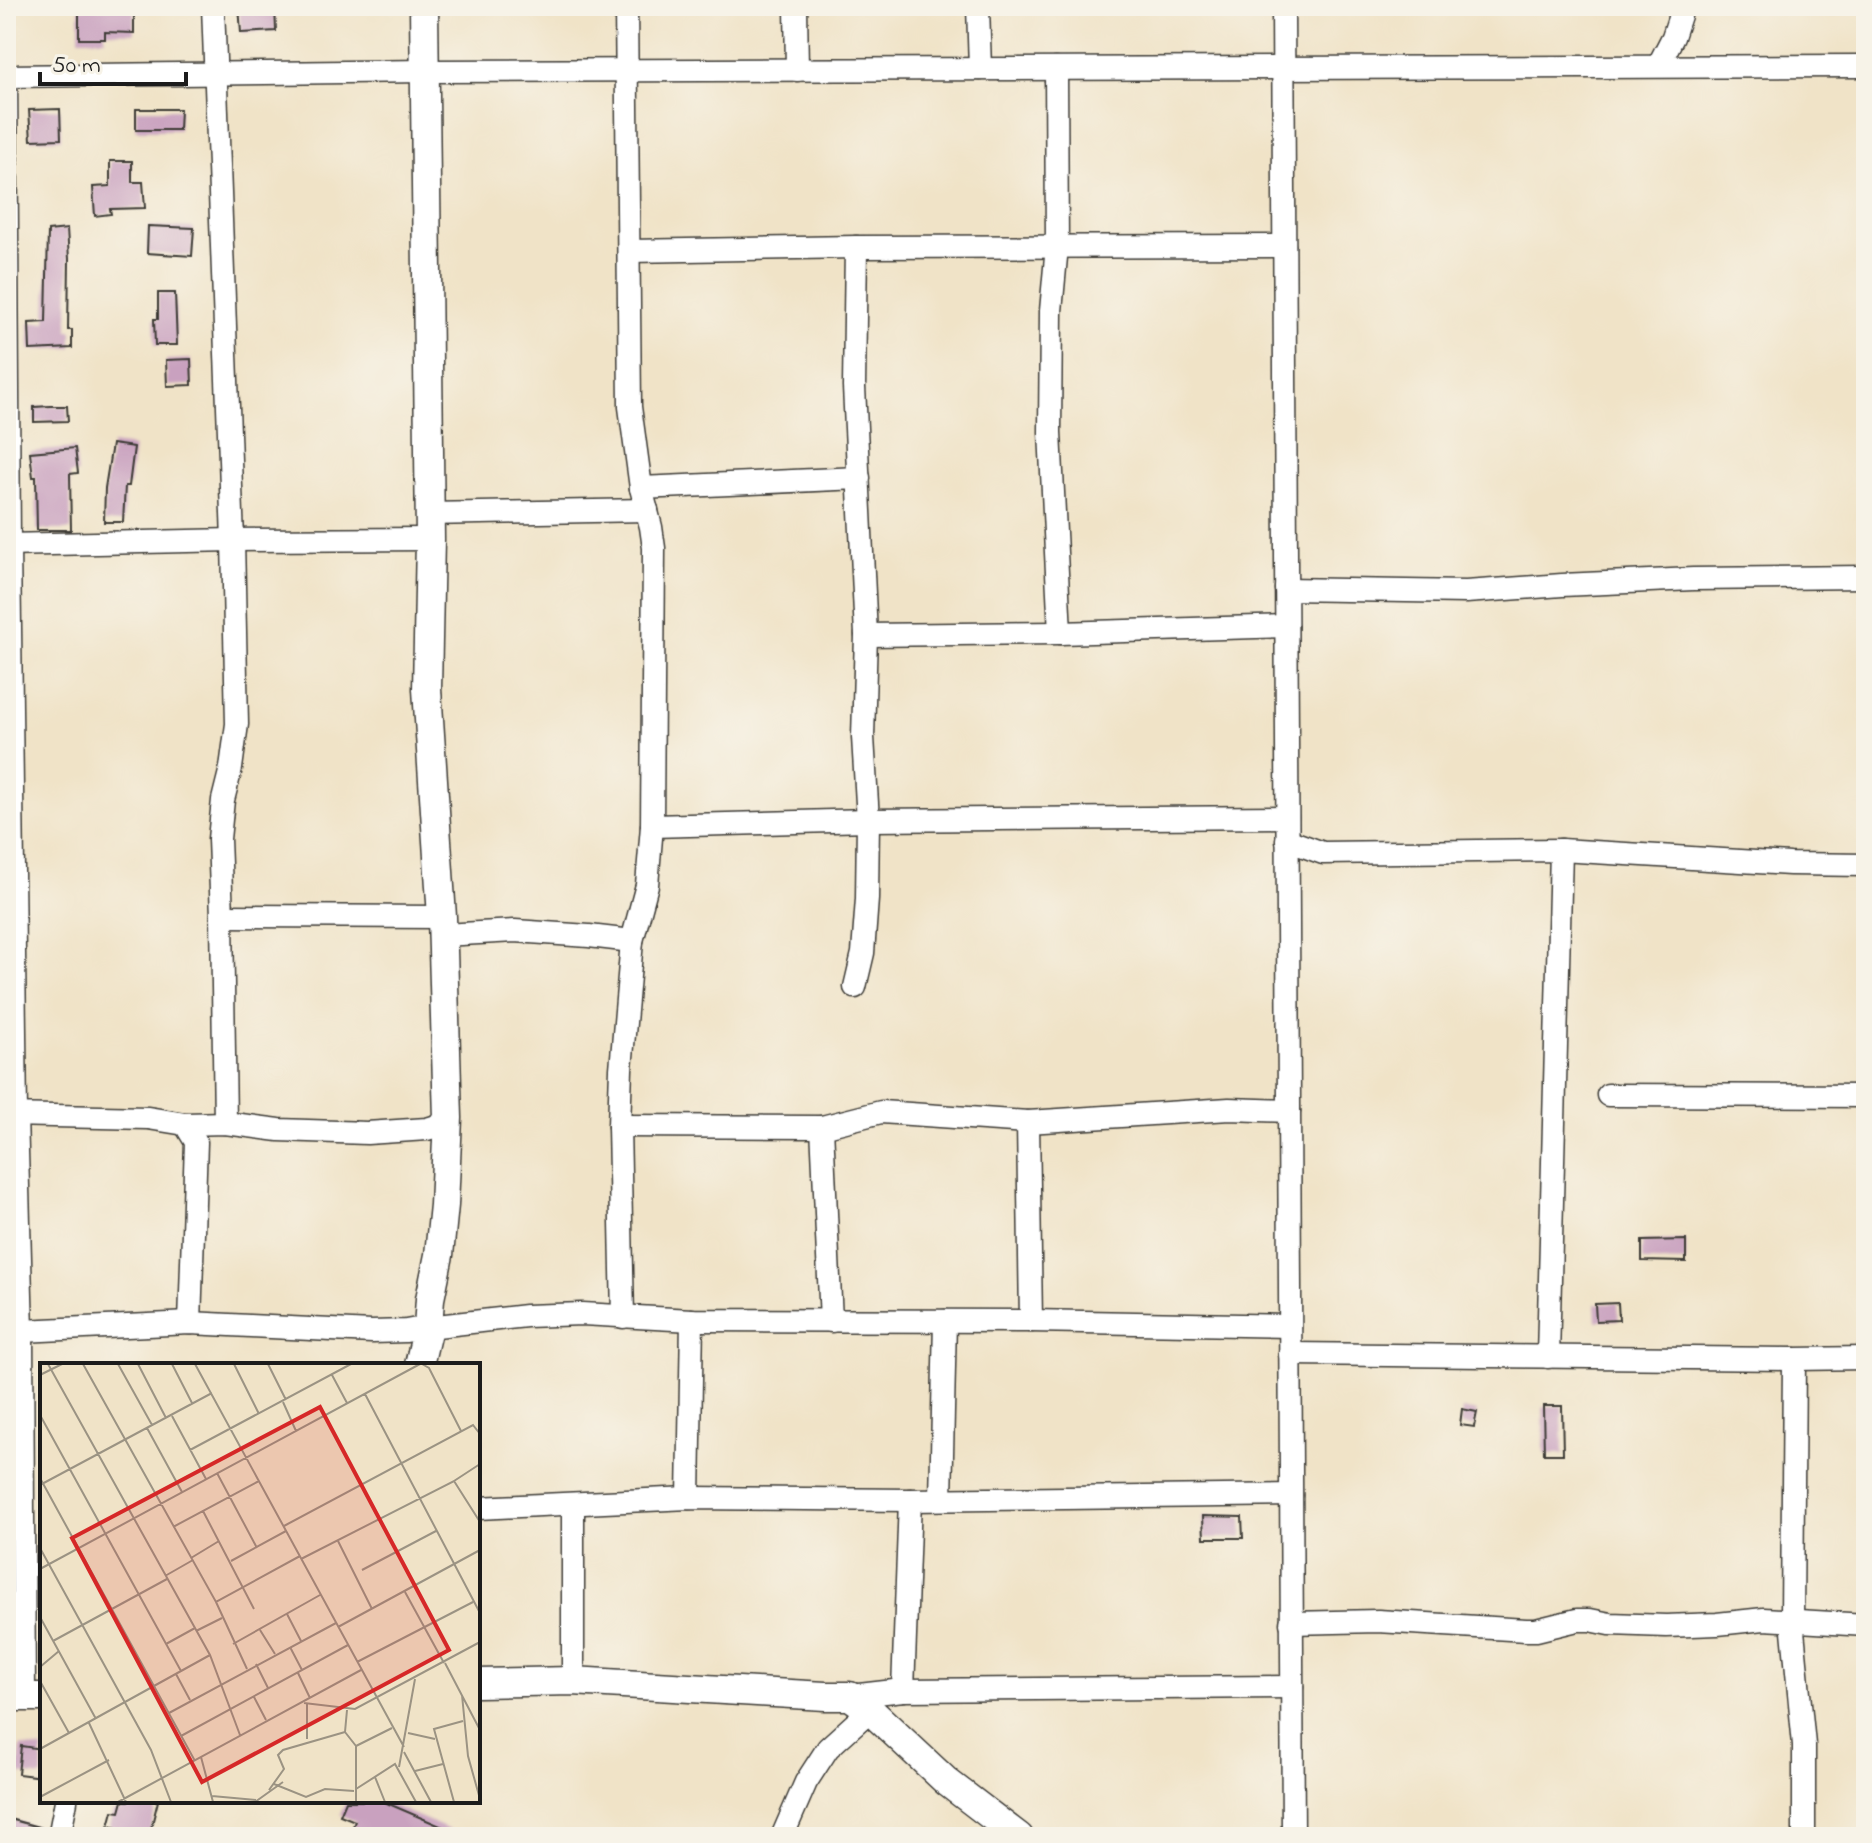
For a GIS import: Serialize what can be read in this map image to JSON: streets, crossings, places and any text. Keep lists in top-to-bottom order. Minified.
{"scale_bar":"50 m"}
